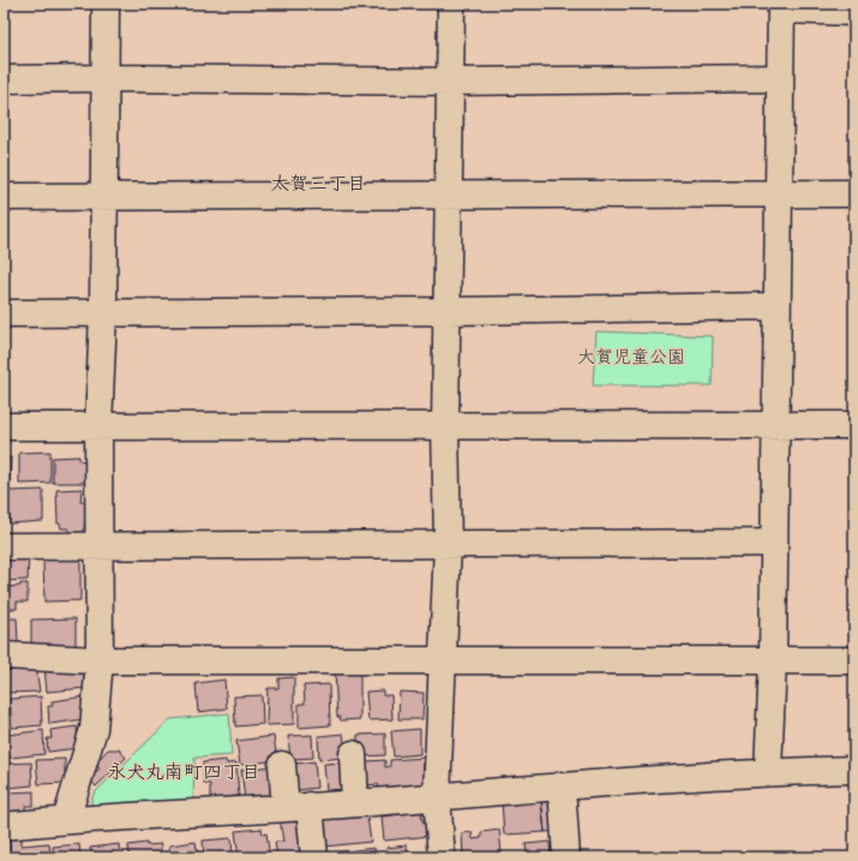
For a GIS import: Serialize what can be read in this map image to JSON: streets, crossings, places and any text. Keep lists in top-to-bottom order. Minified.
{"districts":["太賀三丁目","永犬丸南町四丁目"],"parks":["大賀児童公園"]}
